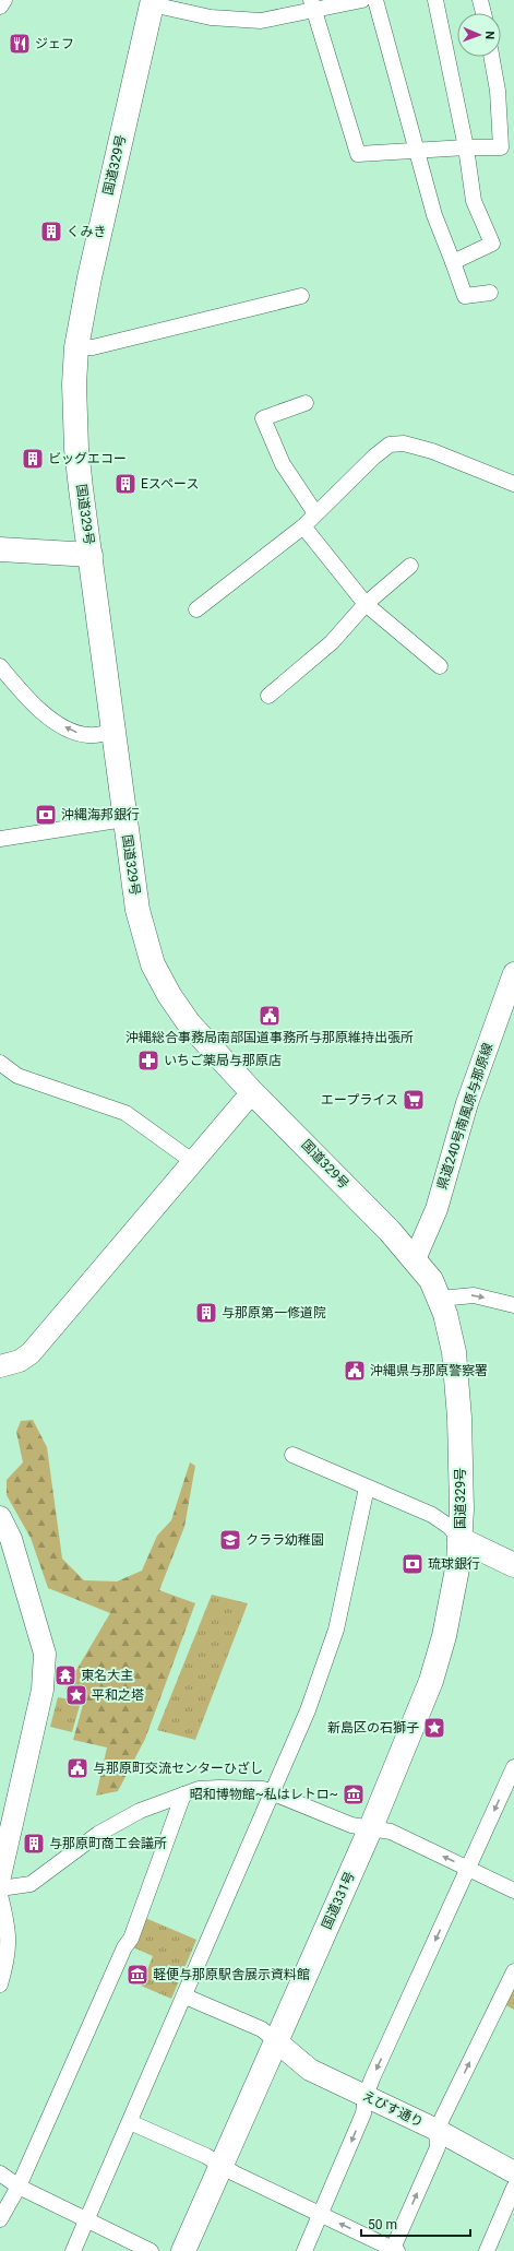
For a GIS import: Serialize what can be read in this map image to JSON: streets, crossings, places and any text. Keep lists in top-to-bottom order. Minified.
{"streets":{"main road":["国道329号","国道331号"],"street":["県道240号南風原与那原線","えびす通り"]},"crossings":[["国道329号","県道240号南風原与那原線"],["国道329号","国道331号"],["国道331号","えびす通り"]],"places":{"restaurant":["ジェフ"],"building":["くみき","ビッグエコー","Eスペース","与那原第一修道院","与那原町商工会議所"],"bank":["沖縄海邦銀行","琉球銀行"],"public building":["沖縄総合事務局南部国道事務所与那原維持出張所","沖縄県与那原警察署","与那原町交流センターひざし"],"pharmacy":["いちご薬局与那原店"],"supermarket":["エープライス"],"school or university":["クララ幼稚園"],"temple":["東名大主"],"place":["平和之塔","新島区の石獅子"],"museum":["昭和博物館~私はレトロ~","軽便与那原駅舎展示資料館"]},"scale_bar":"50 m","north":"right"}
